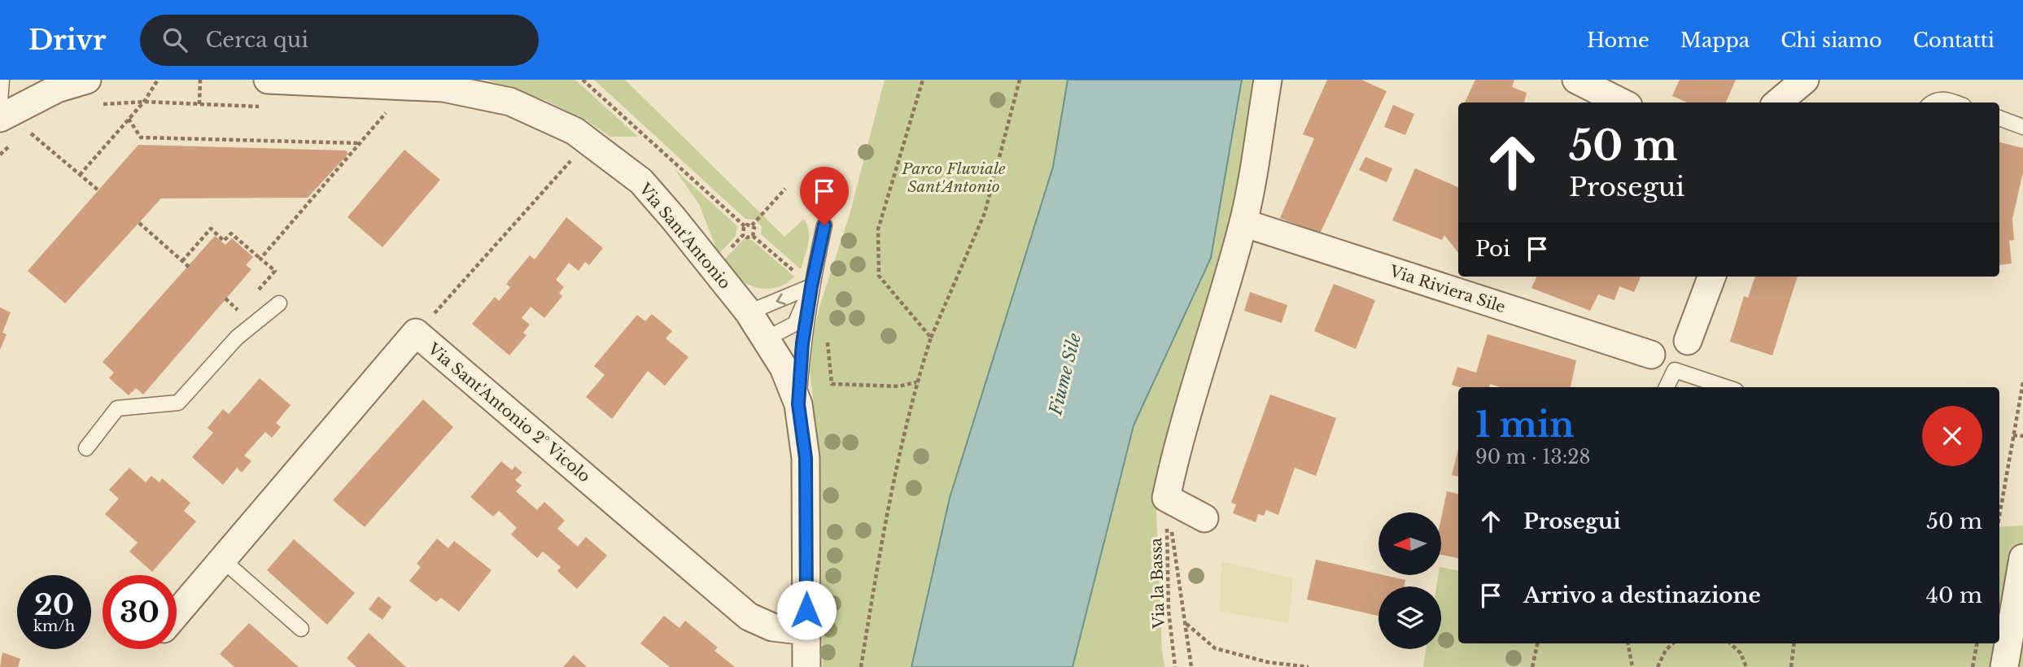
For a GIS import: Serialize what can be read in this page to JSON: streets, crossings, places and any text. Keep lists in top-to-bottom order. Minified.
{"streets":{"street":["Via Sant'Antonio","Via Riviera Sile","Via Sant'Antonio 2° Vicolo"],"path":["Via la Bassa"]},"crossings":[["Via Sant'Antonio","Via Sant'Antonio 2° Vicolo"]],"water":["Fiume Sile"],"parks":["Parco Fluviale Sant'Antonio"],"north":"left","page":{"header":"Drivr","search":"Cerca qui","nav":["Home","Mappa","Chi siamo","Contatti"],"turn":["50 m","Prosegui"],"then":"Poi","heading":["1 min","90 m · 13:28"],"list":[{"name":"Prosegui","value":"50 m"},{"name":"Arrivo a destinazione","value":"40 m"}],"speed":"20 km/h","limit":"30"}}
